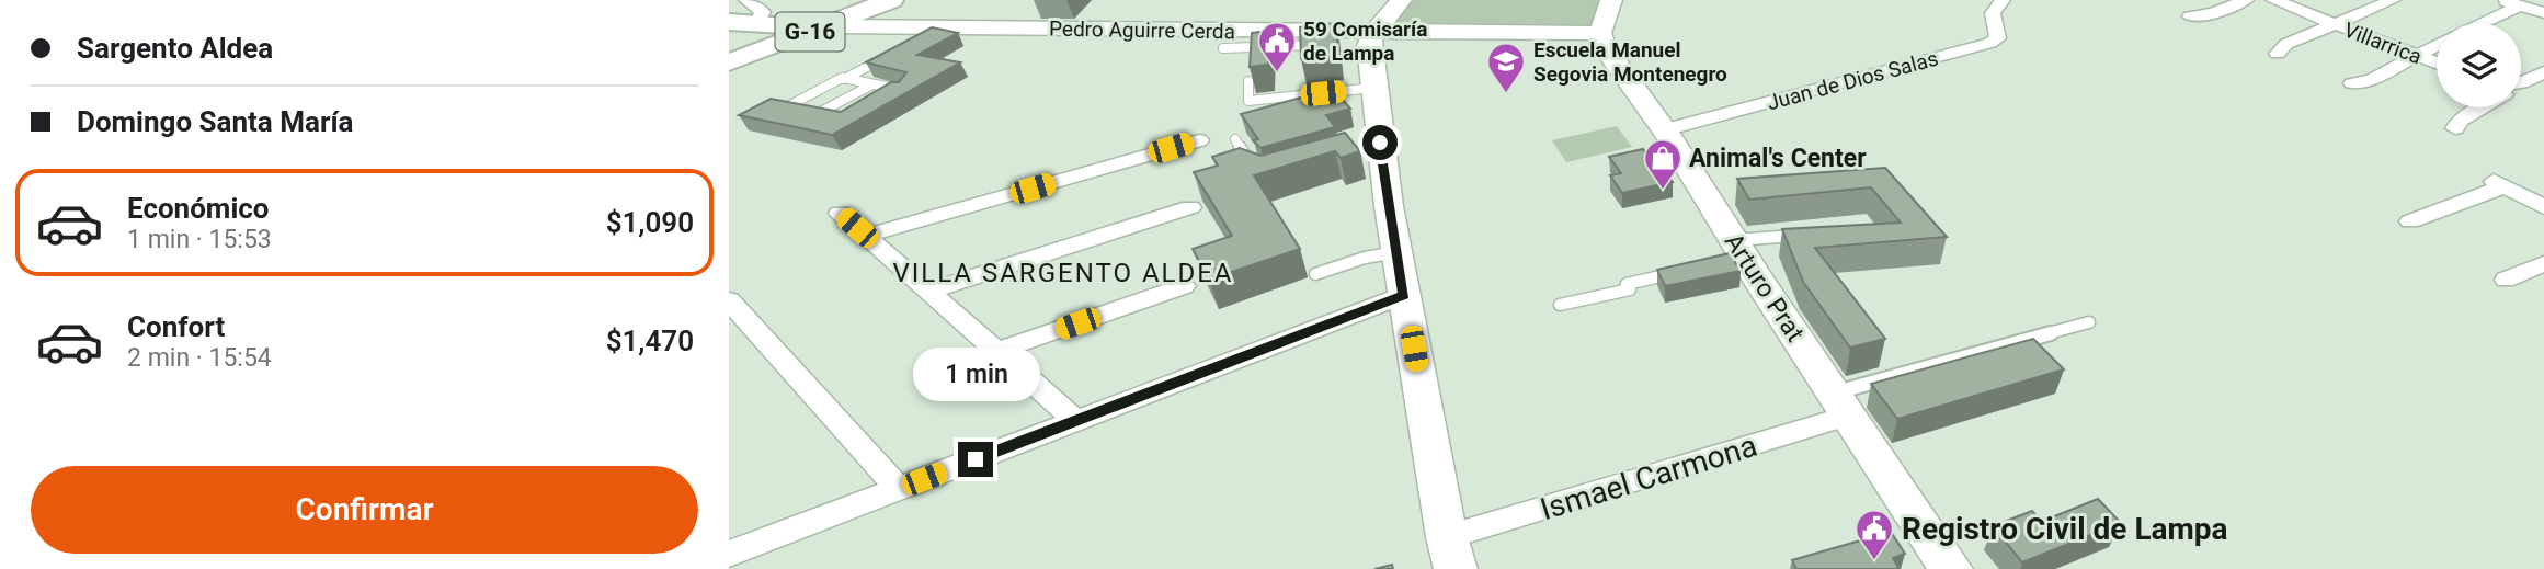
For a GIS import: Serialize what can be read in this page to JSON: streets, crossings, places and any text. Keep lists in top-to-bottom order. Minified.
{"streets":{"main road":["Pedro Aguirre Cerda","G-16","Arturo Prat"],"street":["Villarrica","Juan de Dios Salas","Ismael Carmona"]},"crossings":[["Pedro Aguirre Cerda","G-16"],["Pedro Aguirre Cerda","Arturo Prat"],["Juan de Dios Salas","Arturo Prat"],["Arturo Prat","Ismael Carmona"]],"districts":["VILLA SARGENTO ALDEA"],"places":{"public building":["59 Comisaría de Lampa","Registro Civil de Lampa"],"school or university":["Escuela Manuel Segovia Montenegro"],"shop":["Animal's Center"]},"page":{"banner":["Sargento Aldea","Domingo Santa María"],"list":[{"name":"Económico","note":"1 min · 15:53","value":"$1,090"},{"name":"Confort","note":"2 min · 15:54","value":"$1,470"}],"bubble":"1 min","buttons":"Confirmar"}}
